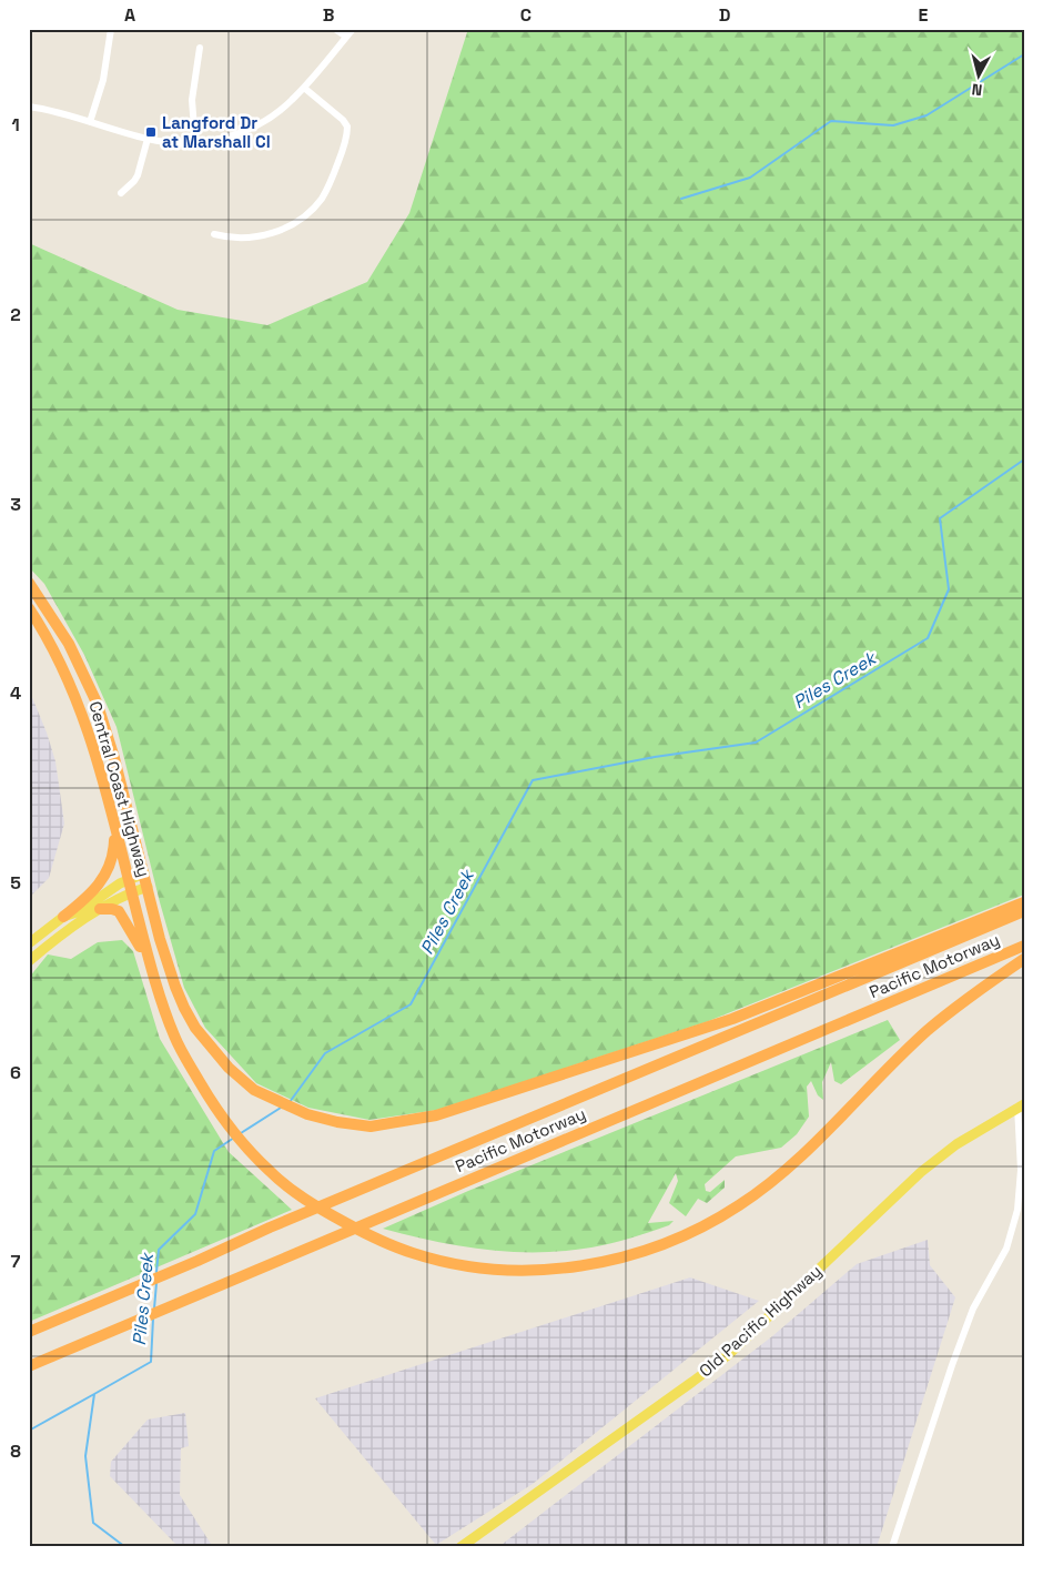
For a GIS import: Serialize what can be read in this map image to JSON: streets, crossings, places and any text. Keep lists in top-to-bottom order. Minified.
{"streets":{"highway":["Central Coast Highway","Pacific Motorway"],"main road":["Old Pacific Highway"]},"water":["Piles Creek"],"places":{"transit":["Langford Dr at Marshall Cl"]},"north":"bottom","grid":{"columns":["A","B","C","D","E"],"rows":["1","2","3","4","5","6","7","8"]}}
